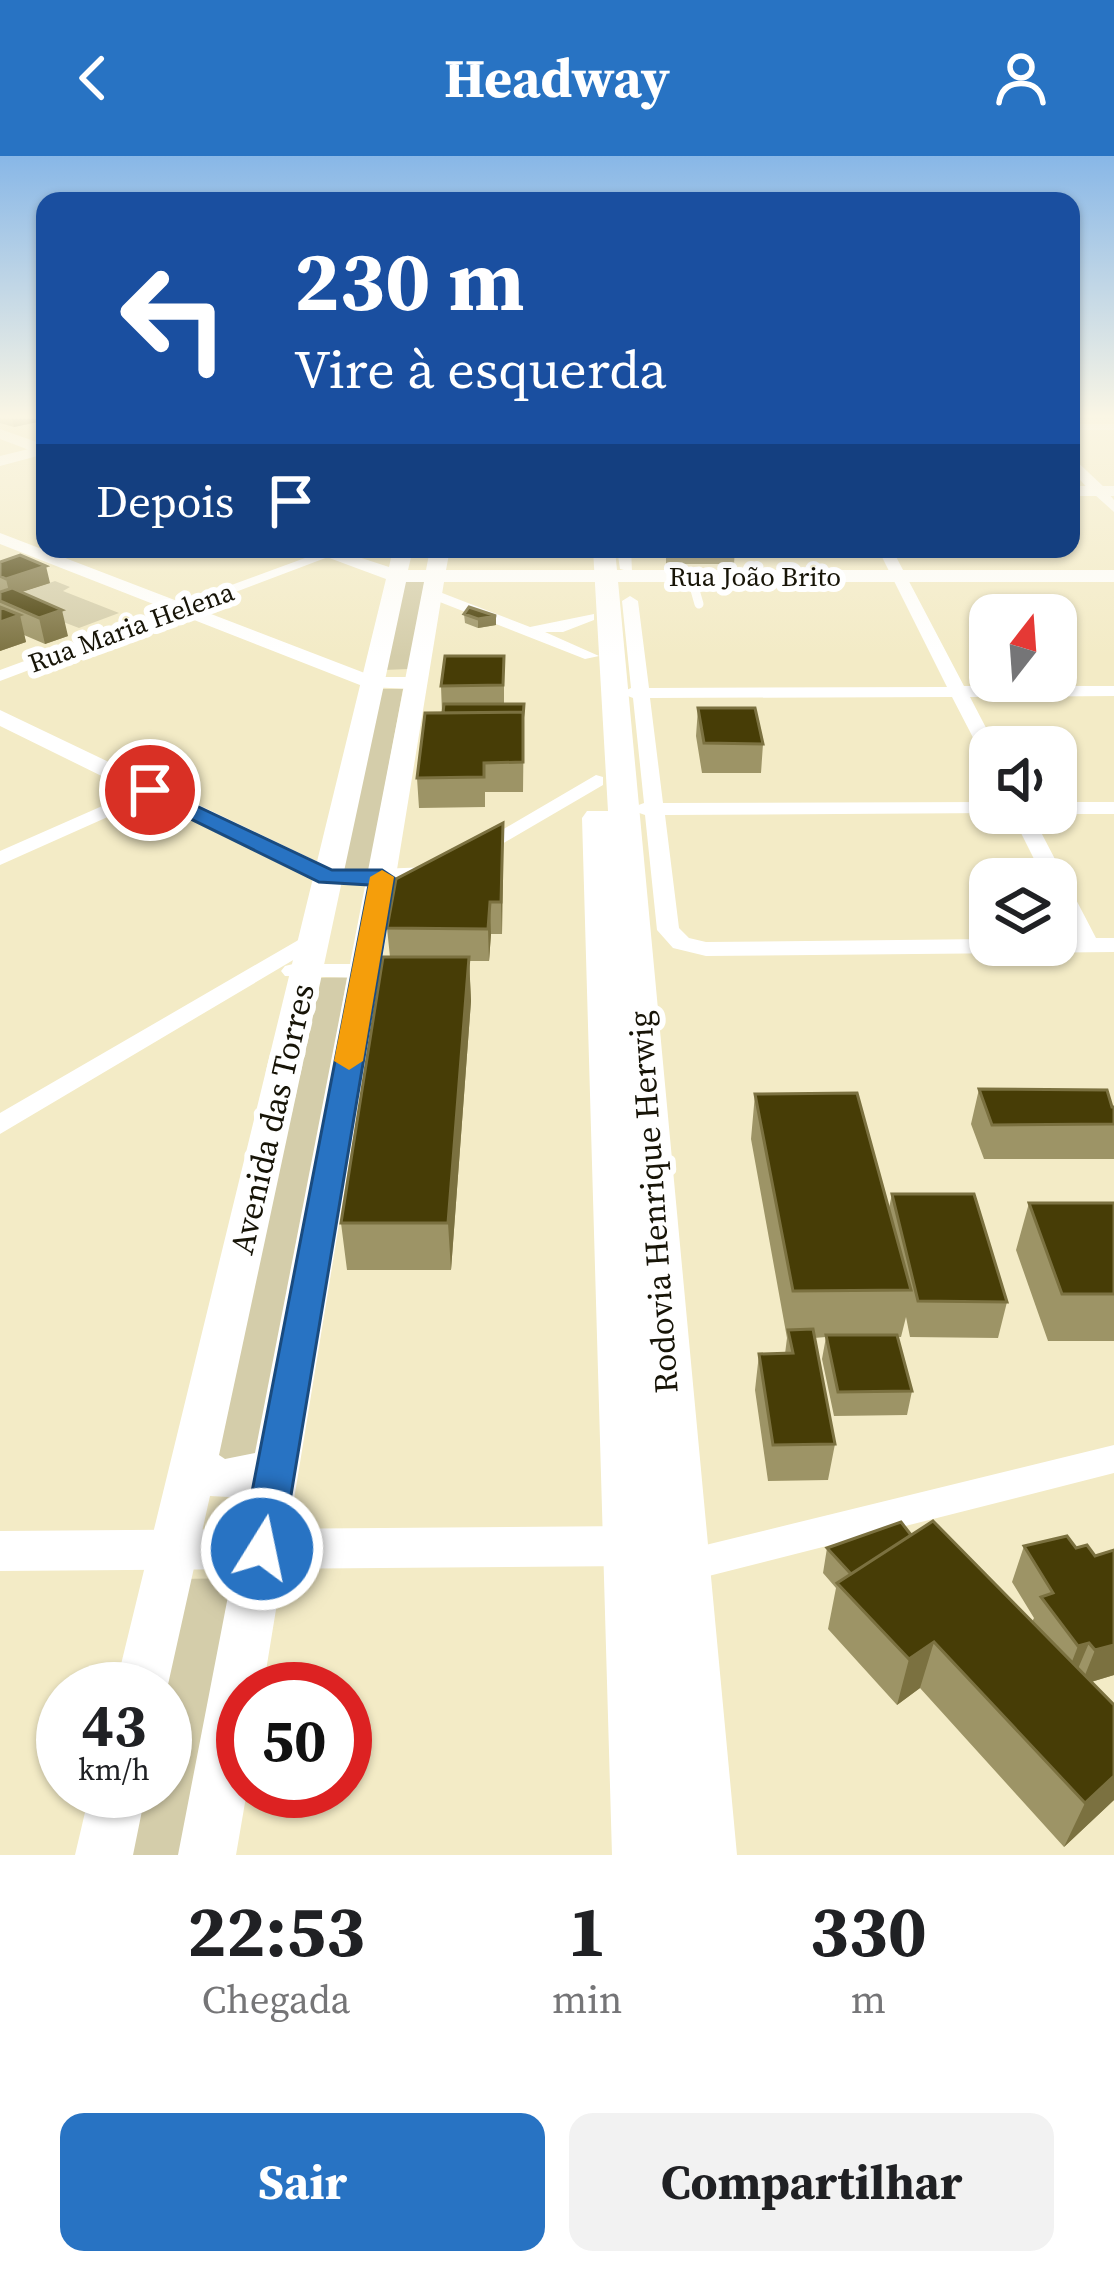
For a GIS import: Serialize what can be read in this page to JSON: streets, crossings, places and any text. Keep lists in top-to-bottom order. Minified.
{"streets":{"highway":["Rodovia Henrique Herwig"],"main road":["Rua João Brito","Avenida das Torres"],"street":["Rua Maria Helena"]},"crossings":[["Rua João Brito","Avenida das Torres"]],"north":"top","page":{"header":"Headway","turn":["230 m","Vire à esquerda"],"then":"Depois","speed":"43 km/h","limit":"50","eta":["22:53","Chegada","1","min","330","m"],"buttons":["Sair","Compartilhar"]}}
